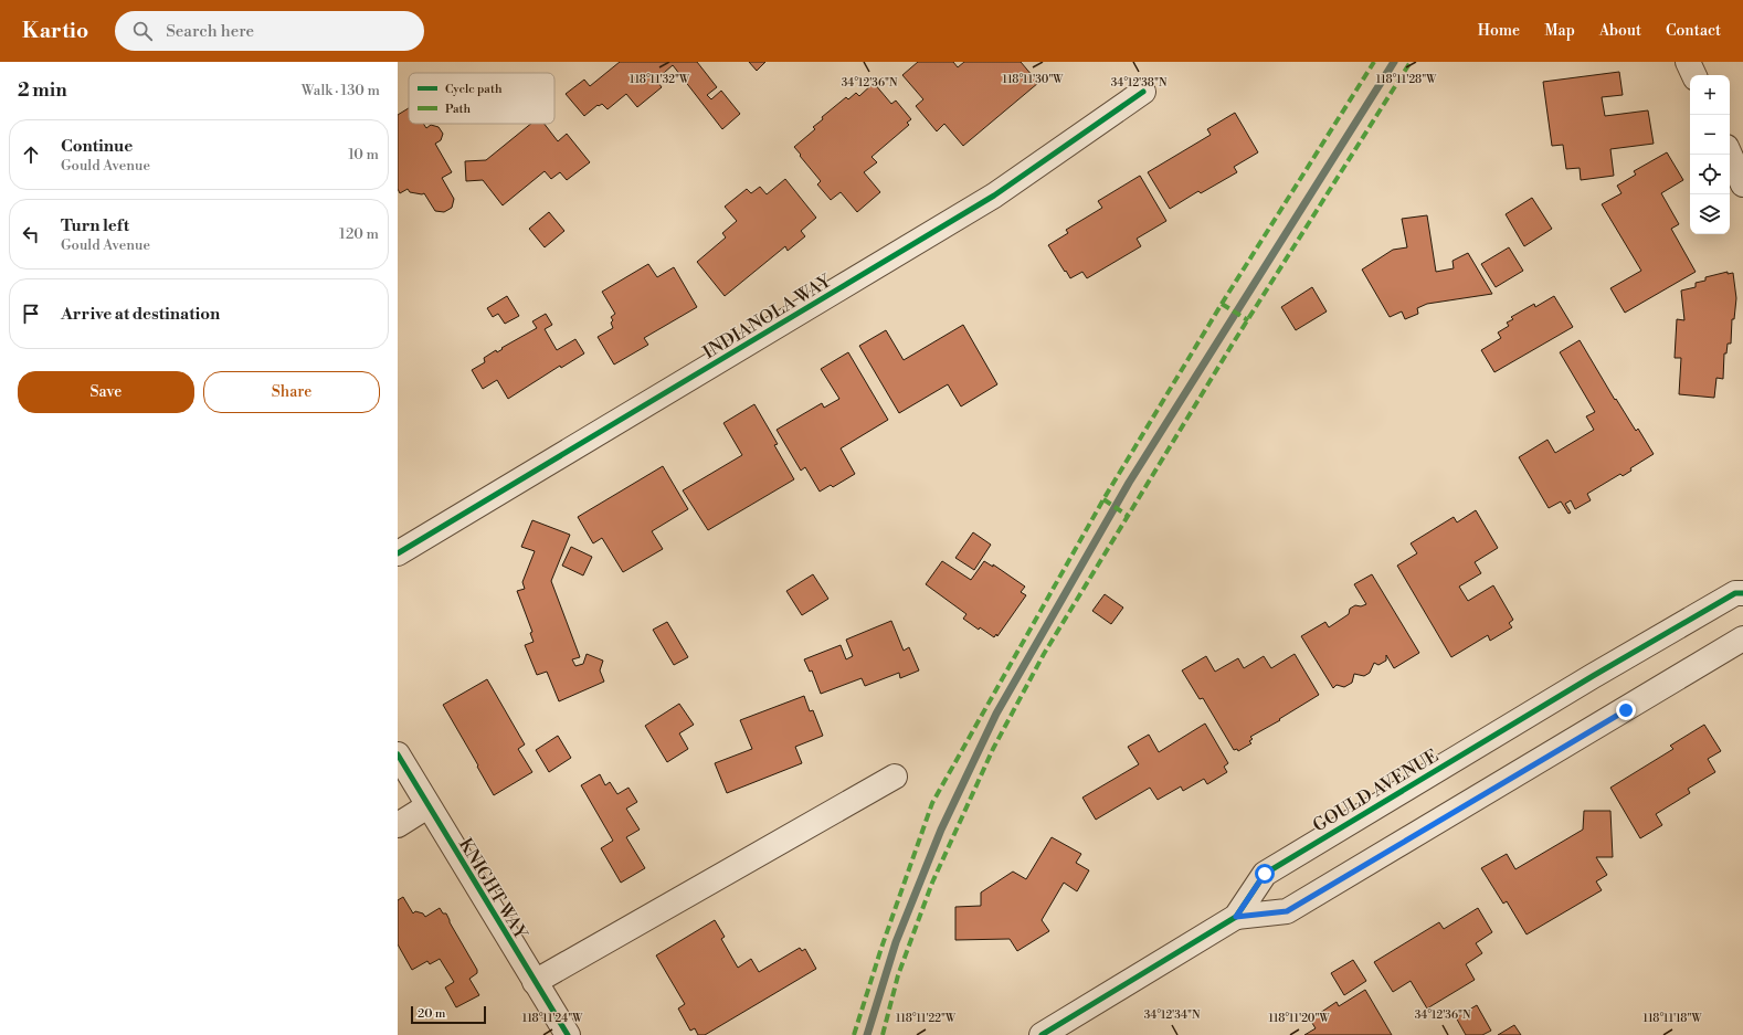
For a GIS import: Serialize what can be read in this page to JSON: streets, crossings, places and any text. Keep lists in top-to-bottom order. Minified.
{"streets":{"street":["INDIANOLA WAY","GOULD AVENUE","KNIGHT WAY"]},"legend":["Cycle path","Path"],"scale_bar":"20 m","page":{"header":"Kartio","search":"Search here","nav":["Home","Map","About","Contact"],"heading":["2 min","Walk · 130 m"],"map_buttons":["+","−"],"list":[["Continue","Gould Avenue","10 m"],["Turn left","Gould Avenue","120 m"],"Arrive at destination"],"buttons":["Save","Share"],"scale":"20 m"},"coordinates":["118°11'28\"W","118°11'32\"W","118°11'30\"W","34°12'38\"N","34°12'36\"N","34°12'34\"N","118°11'24\"W","118°11'22\"W","118°11'20\"W","118°11'18\"W"]}
